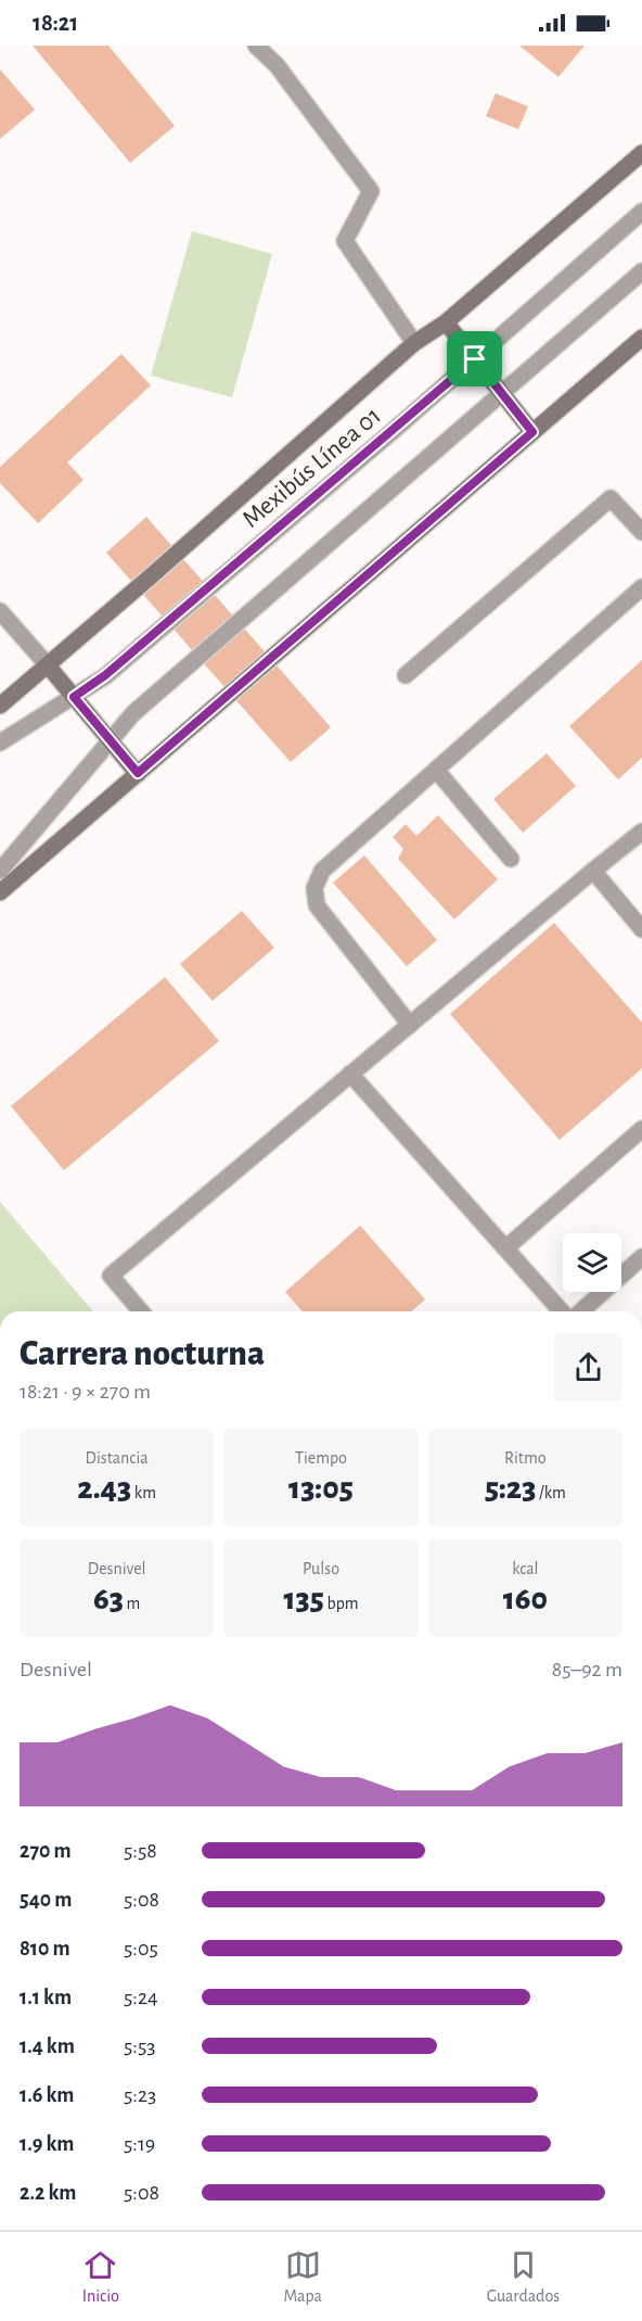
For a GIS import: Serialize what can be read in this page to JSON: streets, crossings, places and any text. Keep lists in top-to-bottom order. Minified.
{"streets":{"lane":["Mexibús Línea 01"]},"page":{"status":"18:21","heading":["Carrera nocturna","18:21 · 9 × 270 m"],"stats":[["Distancia","2.43 km"],["Tiempo","13:05"],["Ritmo","5:23 /km"],["Desnivel","63 m"],["Pulso","135 bpm"],["kcal","160"]],"chart":["Desnivel","85–92 m"],"list":[{"name":"270 m","note":"5:58"},{"name":"540 m","note":"5:08"},{"name":"810 m","note":"5:05"},{"name":"1.1 km","note":"5:24"},{"name":"1.4 km","note":"5:53"},{"name":"1.6 km","note":"5:23"},{"name":"1.9 km","note":"5:19"},{"name":"2.2 km","note":"5:08"}],"tabs":["Inicio","Mapa","Guardados"]}}
